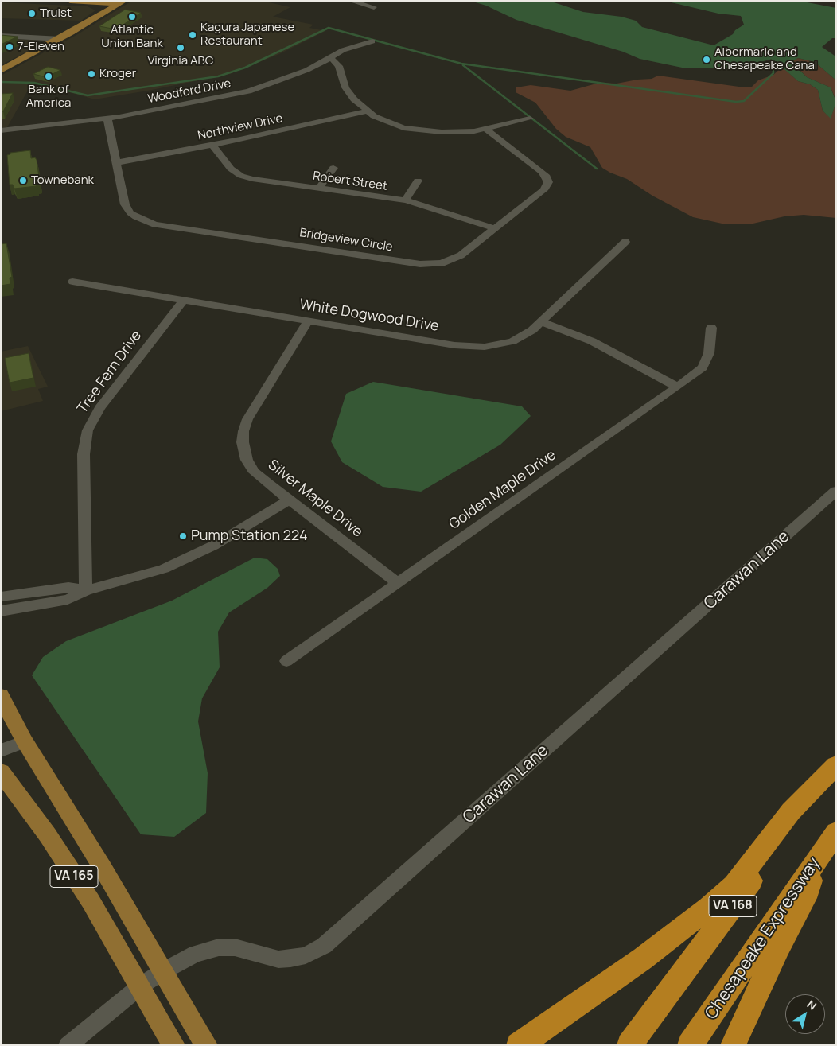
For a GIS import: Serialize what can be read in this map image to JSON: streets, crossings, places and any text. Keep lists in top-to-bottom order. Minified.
{"streets":{"highway":["VA 168","Chesapeake Expressway"],"main road":["VA 165"],"street":["Woodford Drive","Northview Drive","Robert Street","Bridgeview Circle","White Dogwood Drive","Tree Fern Drive","Golden Maple Drive","Silver Maple Drive","Carawan Lane"]},"crossings":[["Woodford Drive","Bridgeview Circle"],["Northview Drive","Robert Street"],["Northview Drive","Bridgeview Circle"],["Robert Street","Bridgeview Circle"],["White Dogwood Drive","Tree Fern Drive"],["White Dogwood Drive","Silver Maple Drive"],["Golden Maple Drive","Silver Maple Drive"],["Carawan Lane","VA 165"]],"places":["Truist","Atlantic Union Bank","Kagura Japanese Restaurant","7-Eleven","Virginia ABC","Albermarle and Chesapeake Canal","Kroger","Bank of America","Townebank","Pump Station 224"],"north":"top right"}
